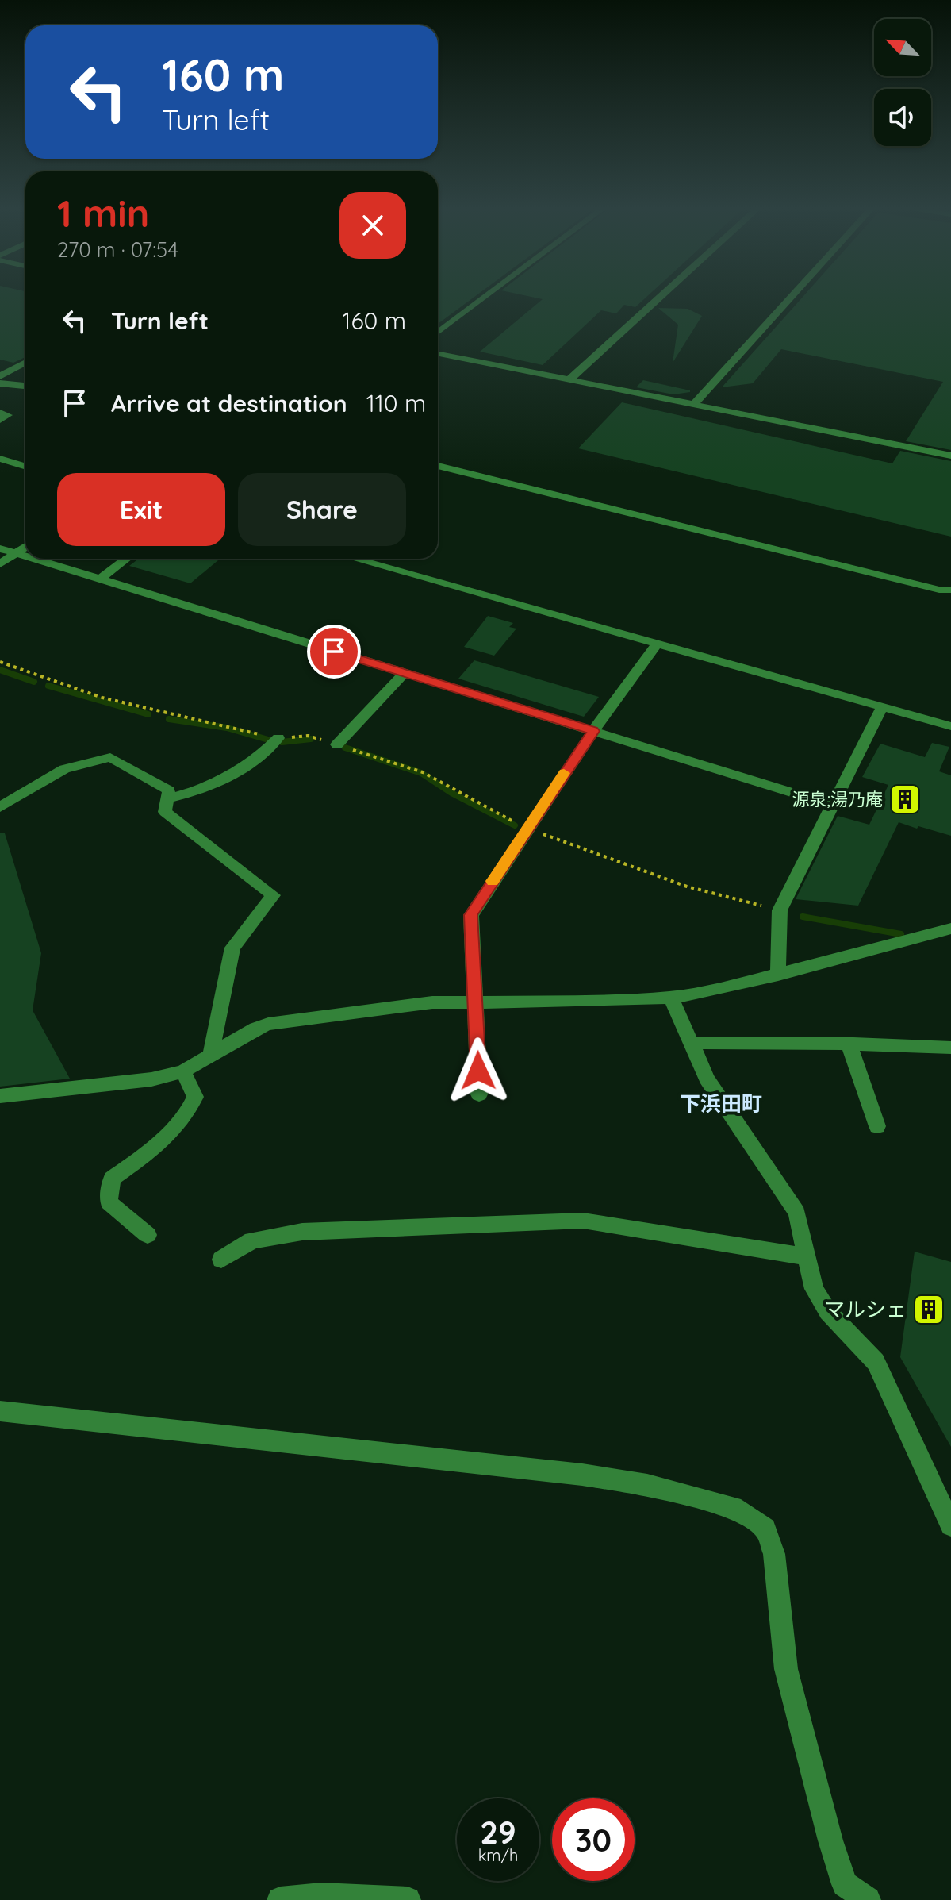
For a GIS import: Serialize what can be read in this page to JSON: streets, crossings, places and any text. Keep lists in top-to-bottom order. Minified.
{"districts":["下浜田町"],"places":{"building":["源泉;湯乃庵","マルシェ"]},"north":"top left","page":{"turn":["160 m","Turn left"],"heading":["1 min","270 m · 07:54"],"list":[{"name":"Turn left","value":"160 m"},{"name":"Arrive at destination","value":"110 m"}],"buttons":["Exit","Share"],"speed":"29 km/h","limit":"30"}}
